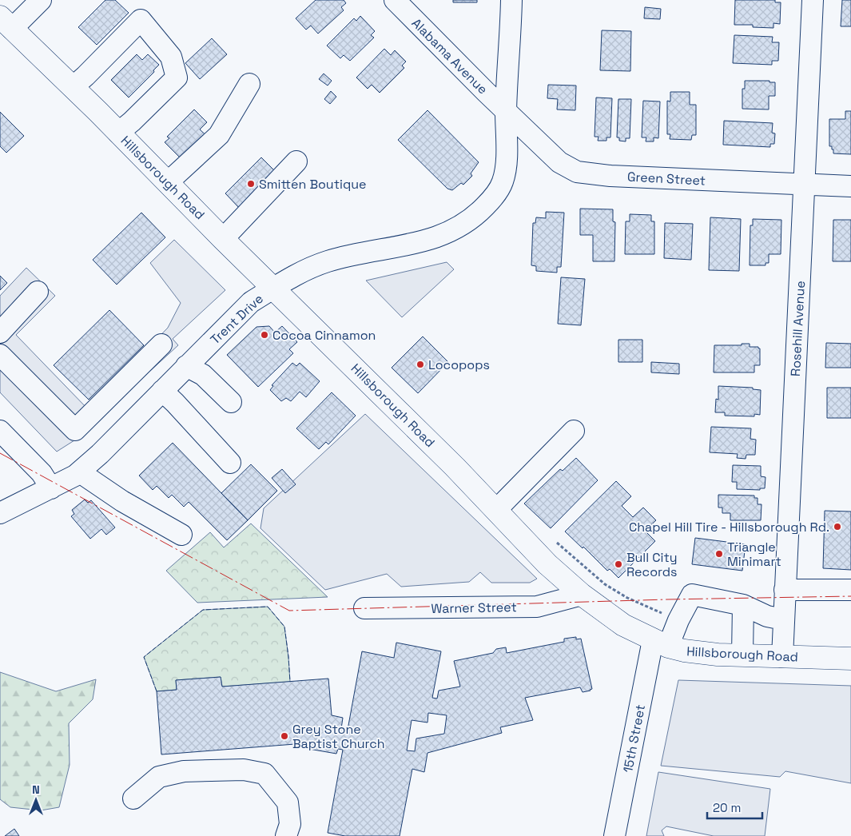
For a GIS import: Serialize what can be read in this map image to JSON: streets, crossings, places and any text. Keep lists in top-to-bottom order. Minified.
{"streets":{"main road":["Hillsborough Road"],"street":["Alabama Avenue","Green Street","Trent Drive","Rosehill Avenue","Warner Street","15th Street"]},"crossings":[["Alabama Avenue","Green Street"],["Alabama Avenue","Trent Drive"],["Hillsborough Road","Trent Drive"],["Hillsborough Road","Rosehill Avenue"],["Hillsborough Road","Warner Street"],["Hillsborough Road","15th Street"],["Green Street","Trent Drive"],["Green Street","Rosehill Avenue"]],"places":["Smitten Boutique","Cocoa Cinnamon","Locopops","Chapel Hill Tire - Hillsborough Rd.","Triangle Minimart","Bull City Records","Grey Stone Baptist Church"],"scale_bar":"20 m","north":"top"}
